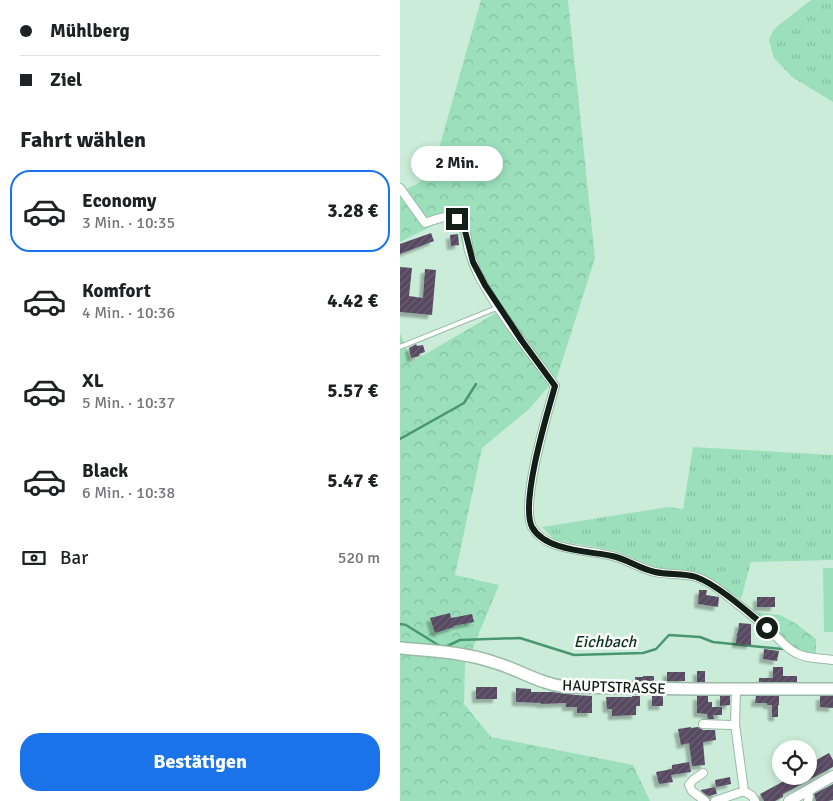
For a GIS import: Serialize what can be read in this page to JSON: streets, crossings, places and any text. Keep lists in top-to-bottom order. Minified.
{"streets":{"main road":["HAUPTSTRASSE"]},"water":["Eichbach"],"page":{"banner":["Mühlberg","Ziel"],"heading":"Fahrt wählen","bubble":"2 Min.","list":[{"name":"Economy","note":"3 Min. · 10:35","value":"3.28 €"},{"name":"Komfort","note":"4 Min. · 10:36","value":"4.42 €"},{"name":"XL","note":"5 Min. · 10:37","value":"5.57 €"},{"name":"Black","note":"6 Min. · 10:38","value":"5.47 €"}],"pay":["Bar","520 m"],"buttons":"Bestätigen"}}
